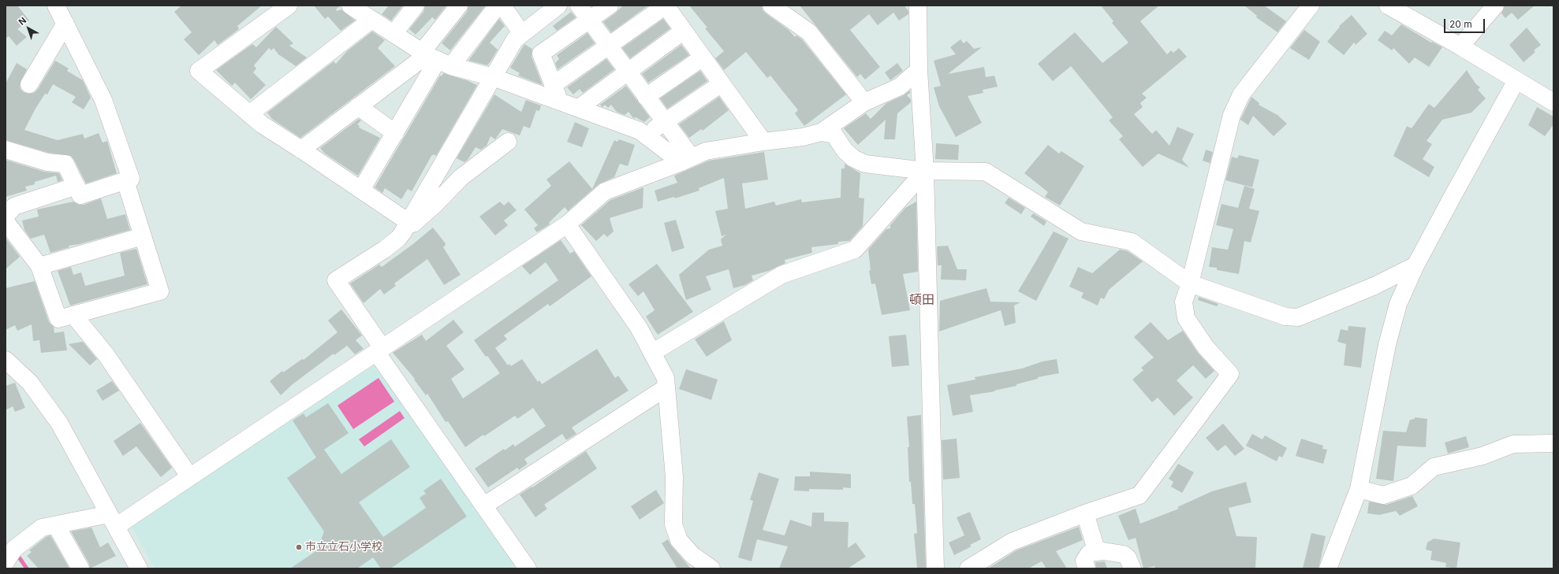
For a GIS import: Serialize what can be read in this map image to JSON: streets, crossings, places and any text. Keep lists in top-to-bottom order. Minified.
{"districts":["頓田"],"places":["市立立石小学校"],"scale_bar":"20 m","north":"top left"}
